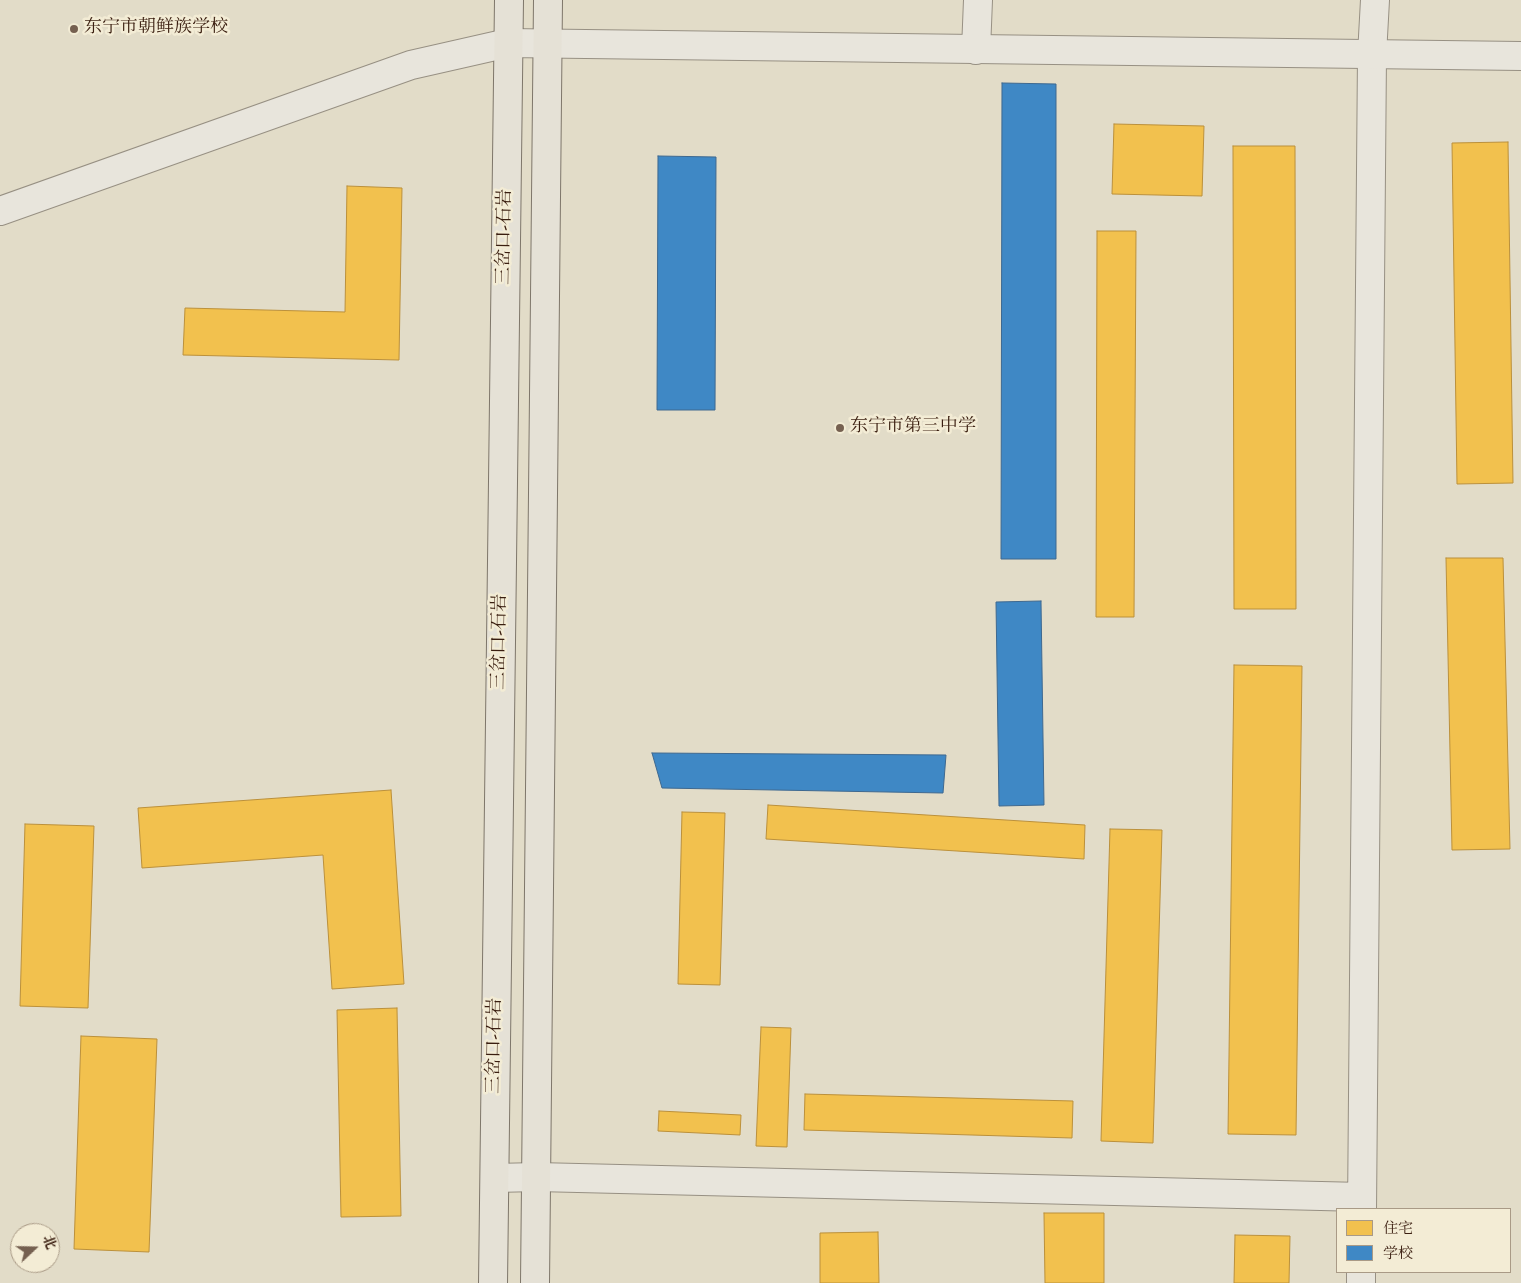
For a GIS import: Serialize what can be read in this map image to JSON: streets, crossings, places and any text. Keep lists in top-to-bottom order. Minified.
{"streets":{"highway":["三岔口-石岩"]},"places":["东宁市朝鲜族学校","东宁市第三中学"],"legend":["住宅","学校"],"north":"right"}
